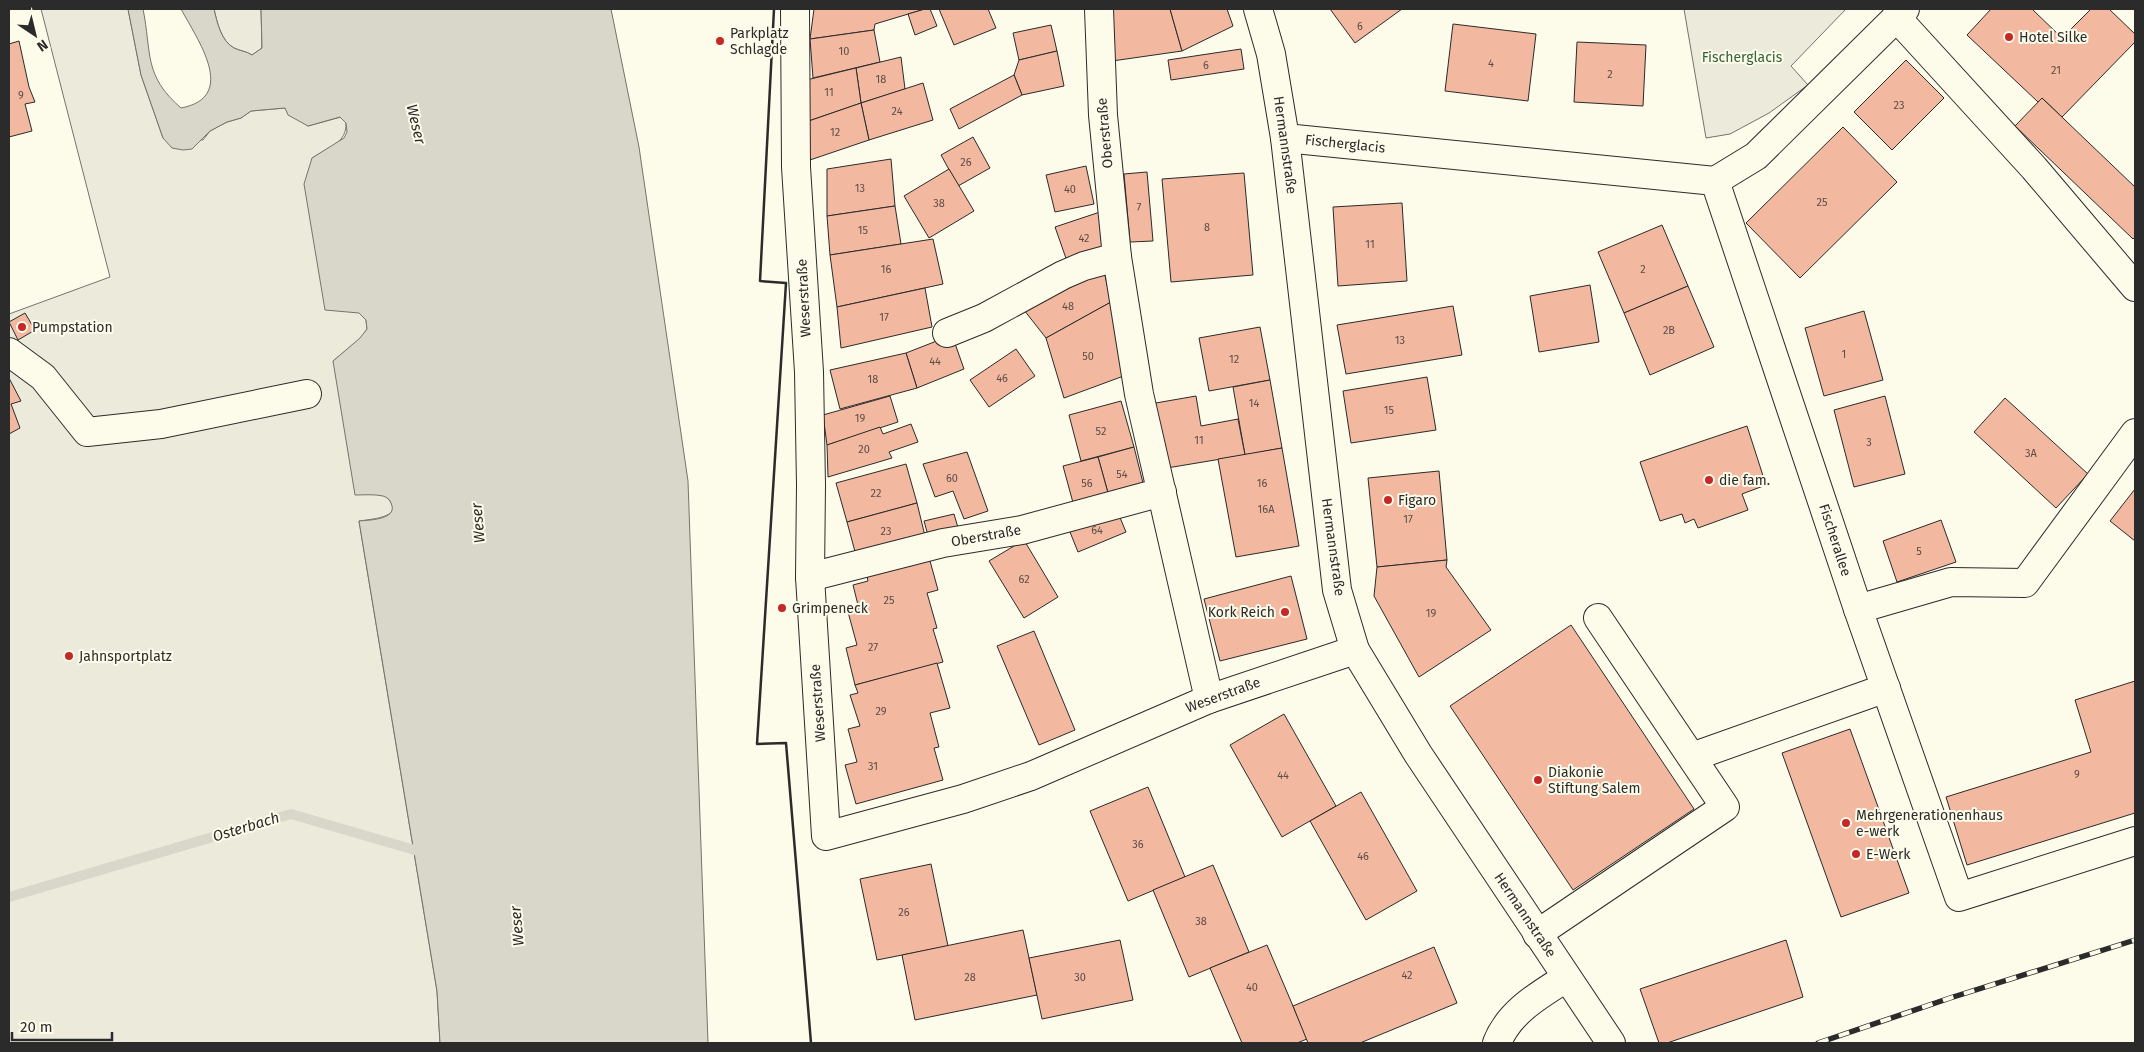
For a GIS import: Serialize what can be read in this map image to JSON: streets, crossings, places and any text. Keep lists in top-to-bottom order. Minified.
{"streets":{"street":["Oberstraße","Fischerglacis","Hermannstraße","Weserstraße","Fischerallee"]},"crossings":[["Oberstraße","Weserstraße"],["Fischerglacis","Hermannstraße"],["Fischerglacis","Fischerallee"],["Hermannstraße","Weserstraße"]],"water":["Weser","Osterbach"],"parks":["Fischerglacis"],"places":["Hotel Silke","Parkplatz Schlagde","Pumpstation","die fam.","Figaro","Grimpeneck","Kork Reich","Jahnsportplatz","Diakonie Stiftung Salem","Mehrgenerationenhaus e-werk","E-Werk"],"house_numbers":["6","10","4","6","21","2","18","11","9","23","24","12","26","13","40","25","38","7","8","15","42","11","16","2","48","17","2B","13","1","50","12","44","46","18","14","15","19","52","11","3","20","3A","54","60","56","16","22","16A","17","64","23","5","62","25","19","27","29","31","9","44","36","46","26","38","42","28","30","40"],"scale_bar":"20 m","north":"bottom right"}
